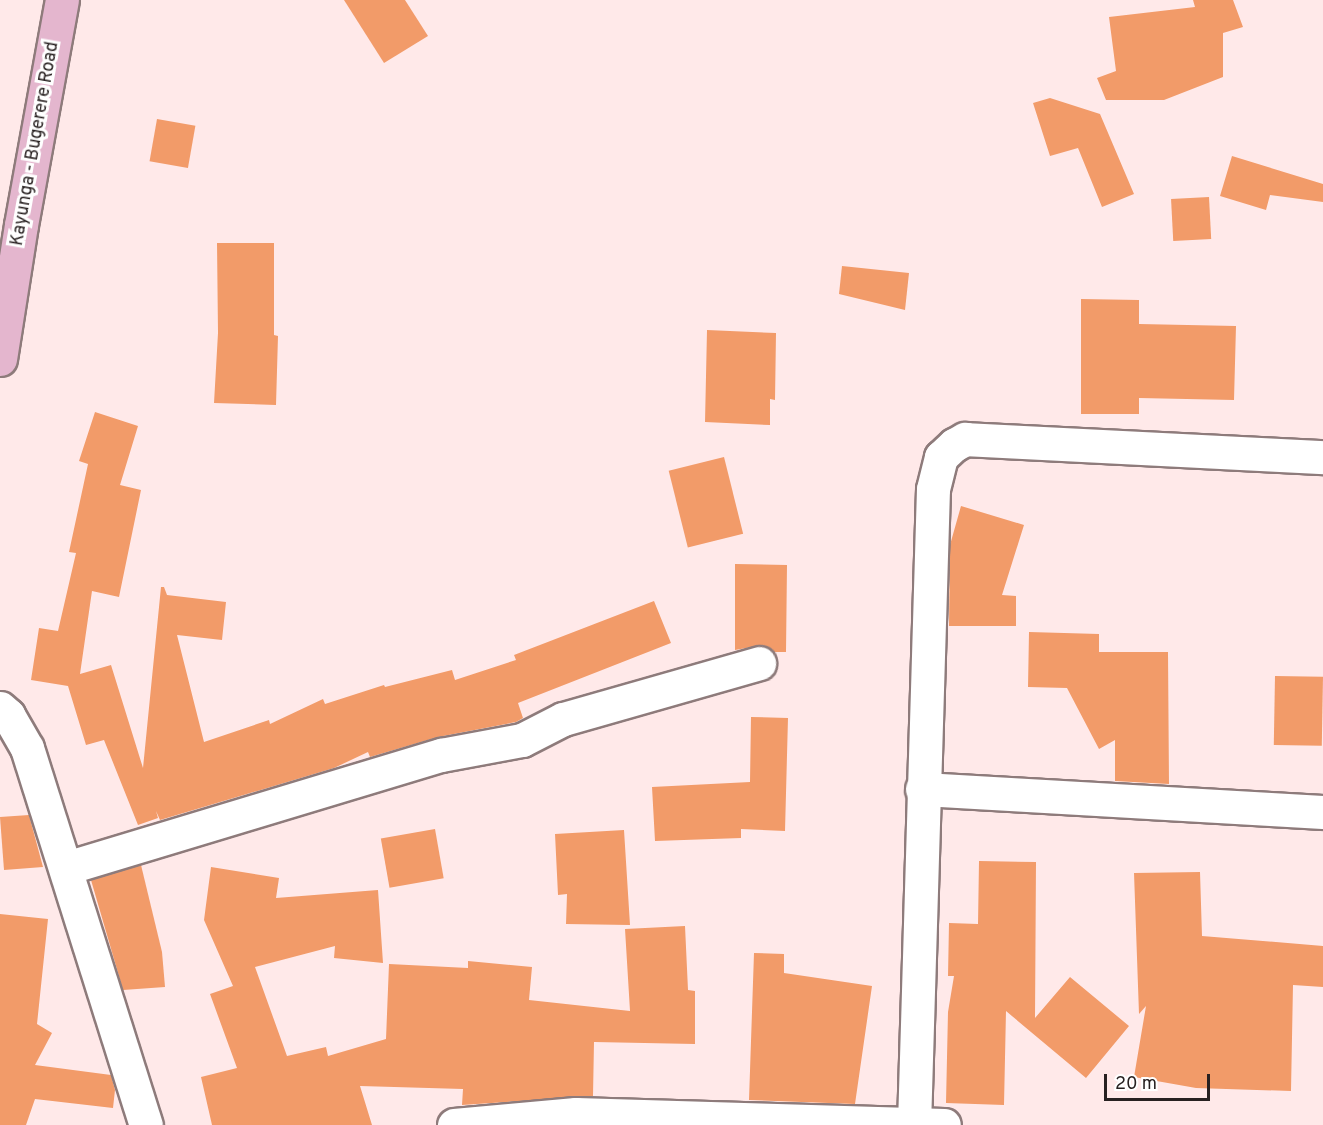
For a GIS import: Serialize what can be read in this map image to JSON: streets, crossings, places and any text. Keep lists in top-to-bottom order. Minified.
{"streets":{"main road":["Kayunga - Bugerere Road"]},"scale_bar":"20 m"}
